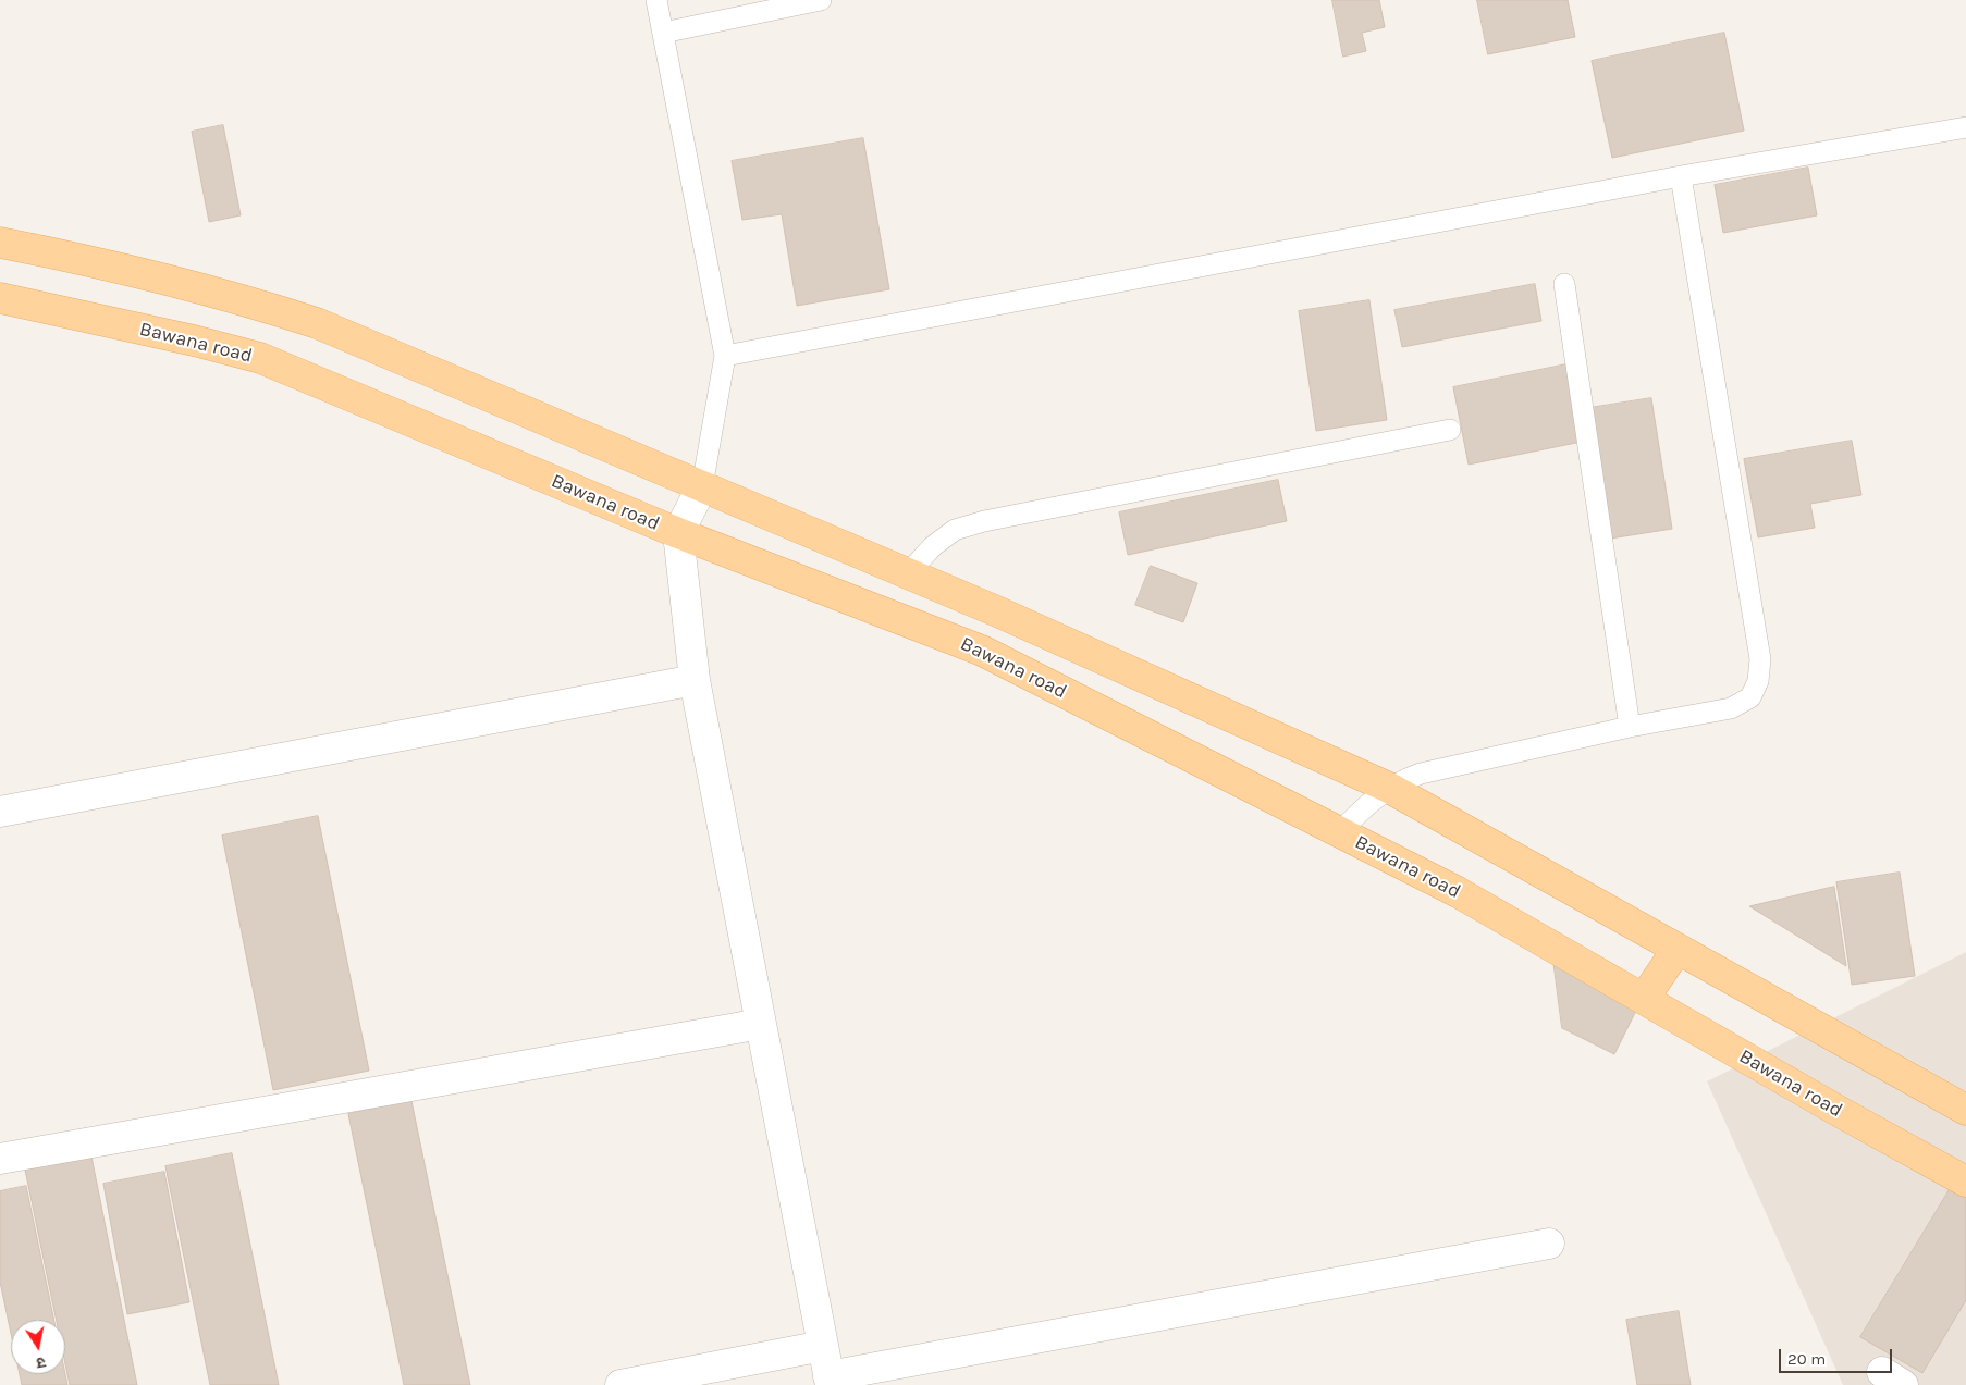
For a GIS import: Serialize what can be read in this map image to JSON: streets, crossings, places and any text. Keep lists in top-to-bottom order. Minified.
{"streets":{"main road":["Bawana road"]},"scale_bar":"20 m","north":"bottom"}
